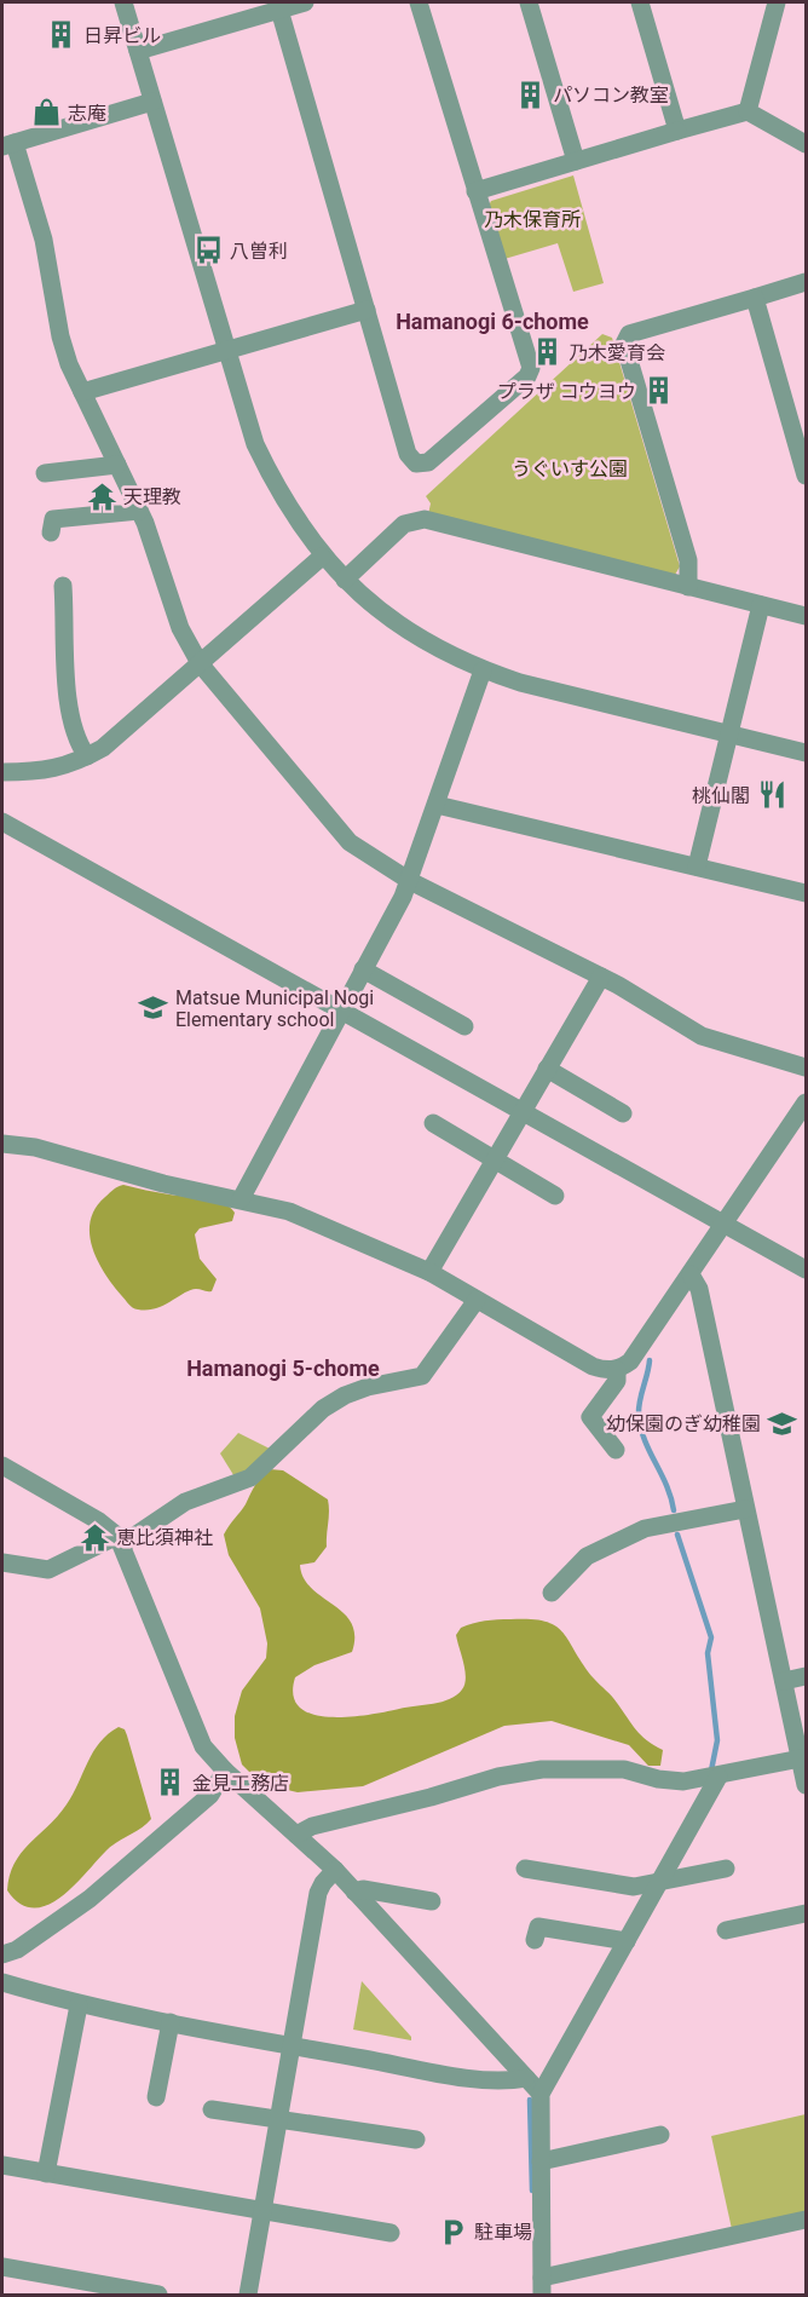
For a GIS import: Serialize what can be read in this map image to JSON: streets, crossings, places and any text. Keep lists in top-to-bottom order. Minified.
{"districts":["Hamanogi 6-chome","Hamanogi 5-chome"],"parks":["乃木保育所","うぐいす公園"],"places":{"building":["日昇ビル","パソコン教室","乃木愛育会","プラザ コウヨウ","金見工務店"],"shop":["志庵"],"bus stop":["八曽利"],"temple":["天理教","恵比須神社"],"restaurant":["桃仙閣"],"school or university":["Matsue Municipal Nogi Elementary school","幼保園のぎ幼稚園"],"parking":["駐車場"]}}
